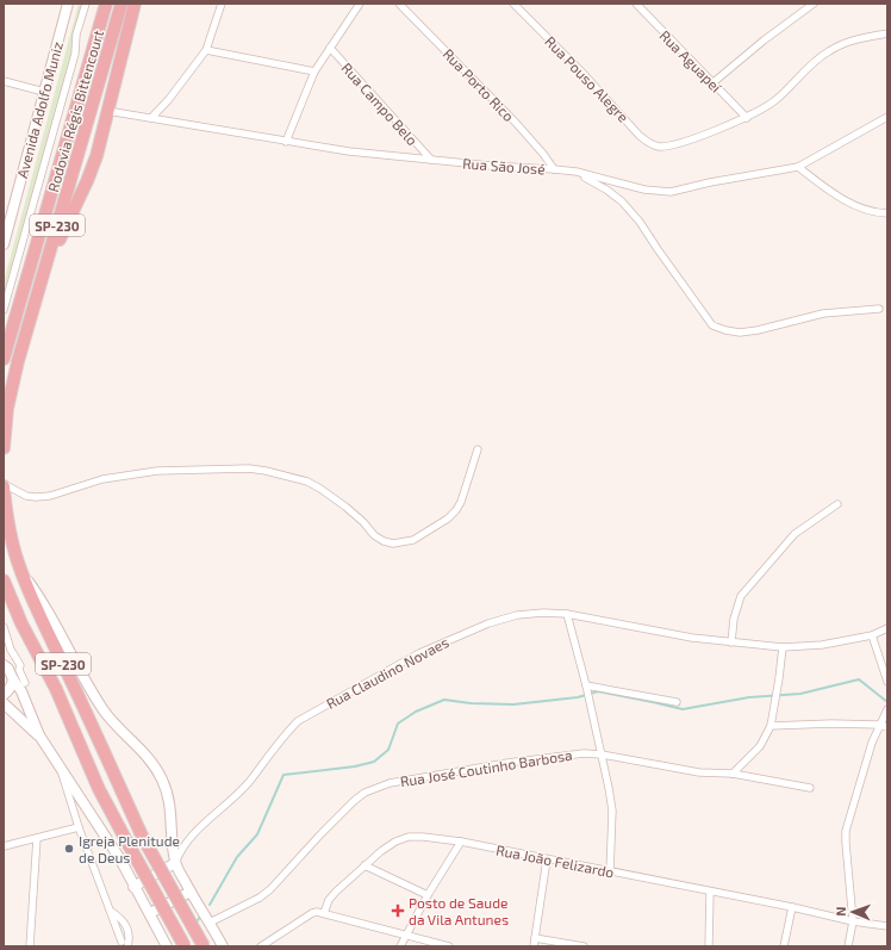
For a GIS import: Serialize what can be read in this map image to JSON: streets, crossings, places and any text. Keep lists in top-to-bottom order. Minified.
{"streets":{"highway":["Rodovia Régis Bittencourt","SP-230"],"street":["Rua Aguapeí","Rua Pouso Alegre","Rua Porto Rico","Rua Campo Belo","Avenida Adolfo Muniz","Rua São José","Rua Claudino Novaes","Rua José Coutinho Barbosa","Rua João Felizardo"]},"crossings":[["Rua Aguapeí","Rua Pouso Alegre"],["Rua Porto Rico","Rua São José"],["Rua Campo Belo","Rua São José"]],"places":{"other":["Igreja Plenitude de Deus"],"health":["Posto de Saude da Vila Antunes"]},"north":"left"}
